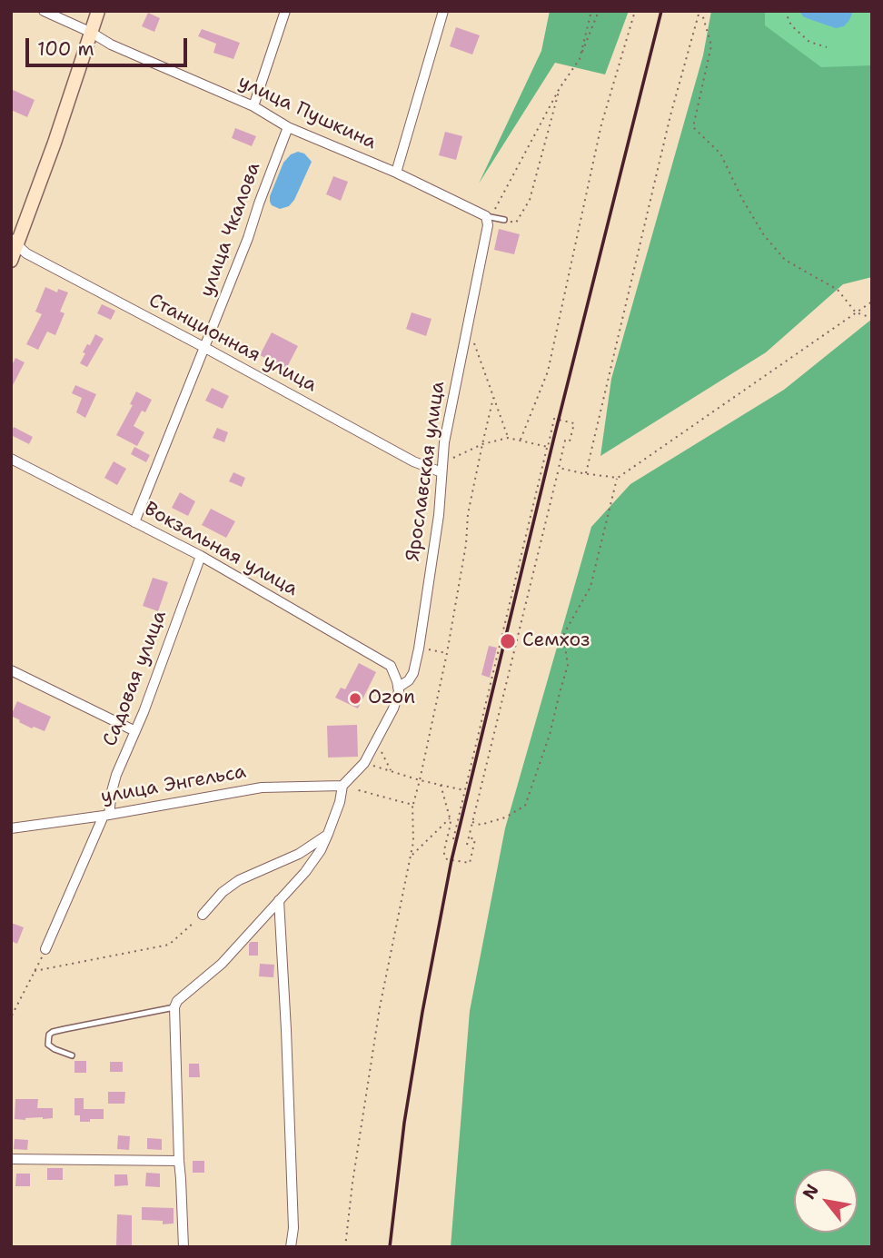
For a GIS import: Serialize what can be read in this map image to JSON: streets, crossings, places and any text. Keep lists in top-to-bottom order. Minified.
{"streets":{"street":["улица Пушкина","улица Чкалова","Станционная улица","Ярославская улица","Вокзальная улица","Садовая улица","улица Энгельса"]},"crossings":[["улица Пушкина","улица Чкалова"],["улица Пушкина","Ярославская улица"],["улица Чкалова","Станционная улица"],["улица Чкалова","Вокзальная улица"],["Станционная улица","Ярославская улица"],["Ярославская улица","Вокзальная улица"],["Ярославская улица","улица Энгельса"],["Вокзальная улица","Садовая улица"],["Садовая улица","улица Энгельса"]],"places":["Семхоз","Ozon"],"scale_bar":"100 m","north":"top left"}
